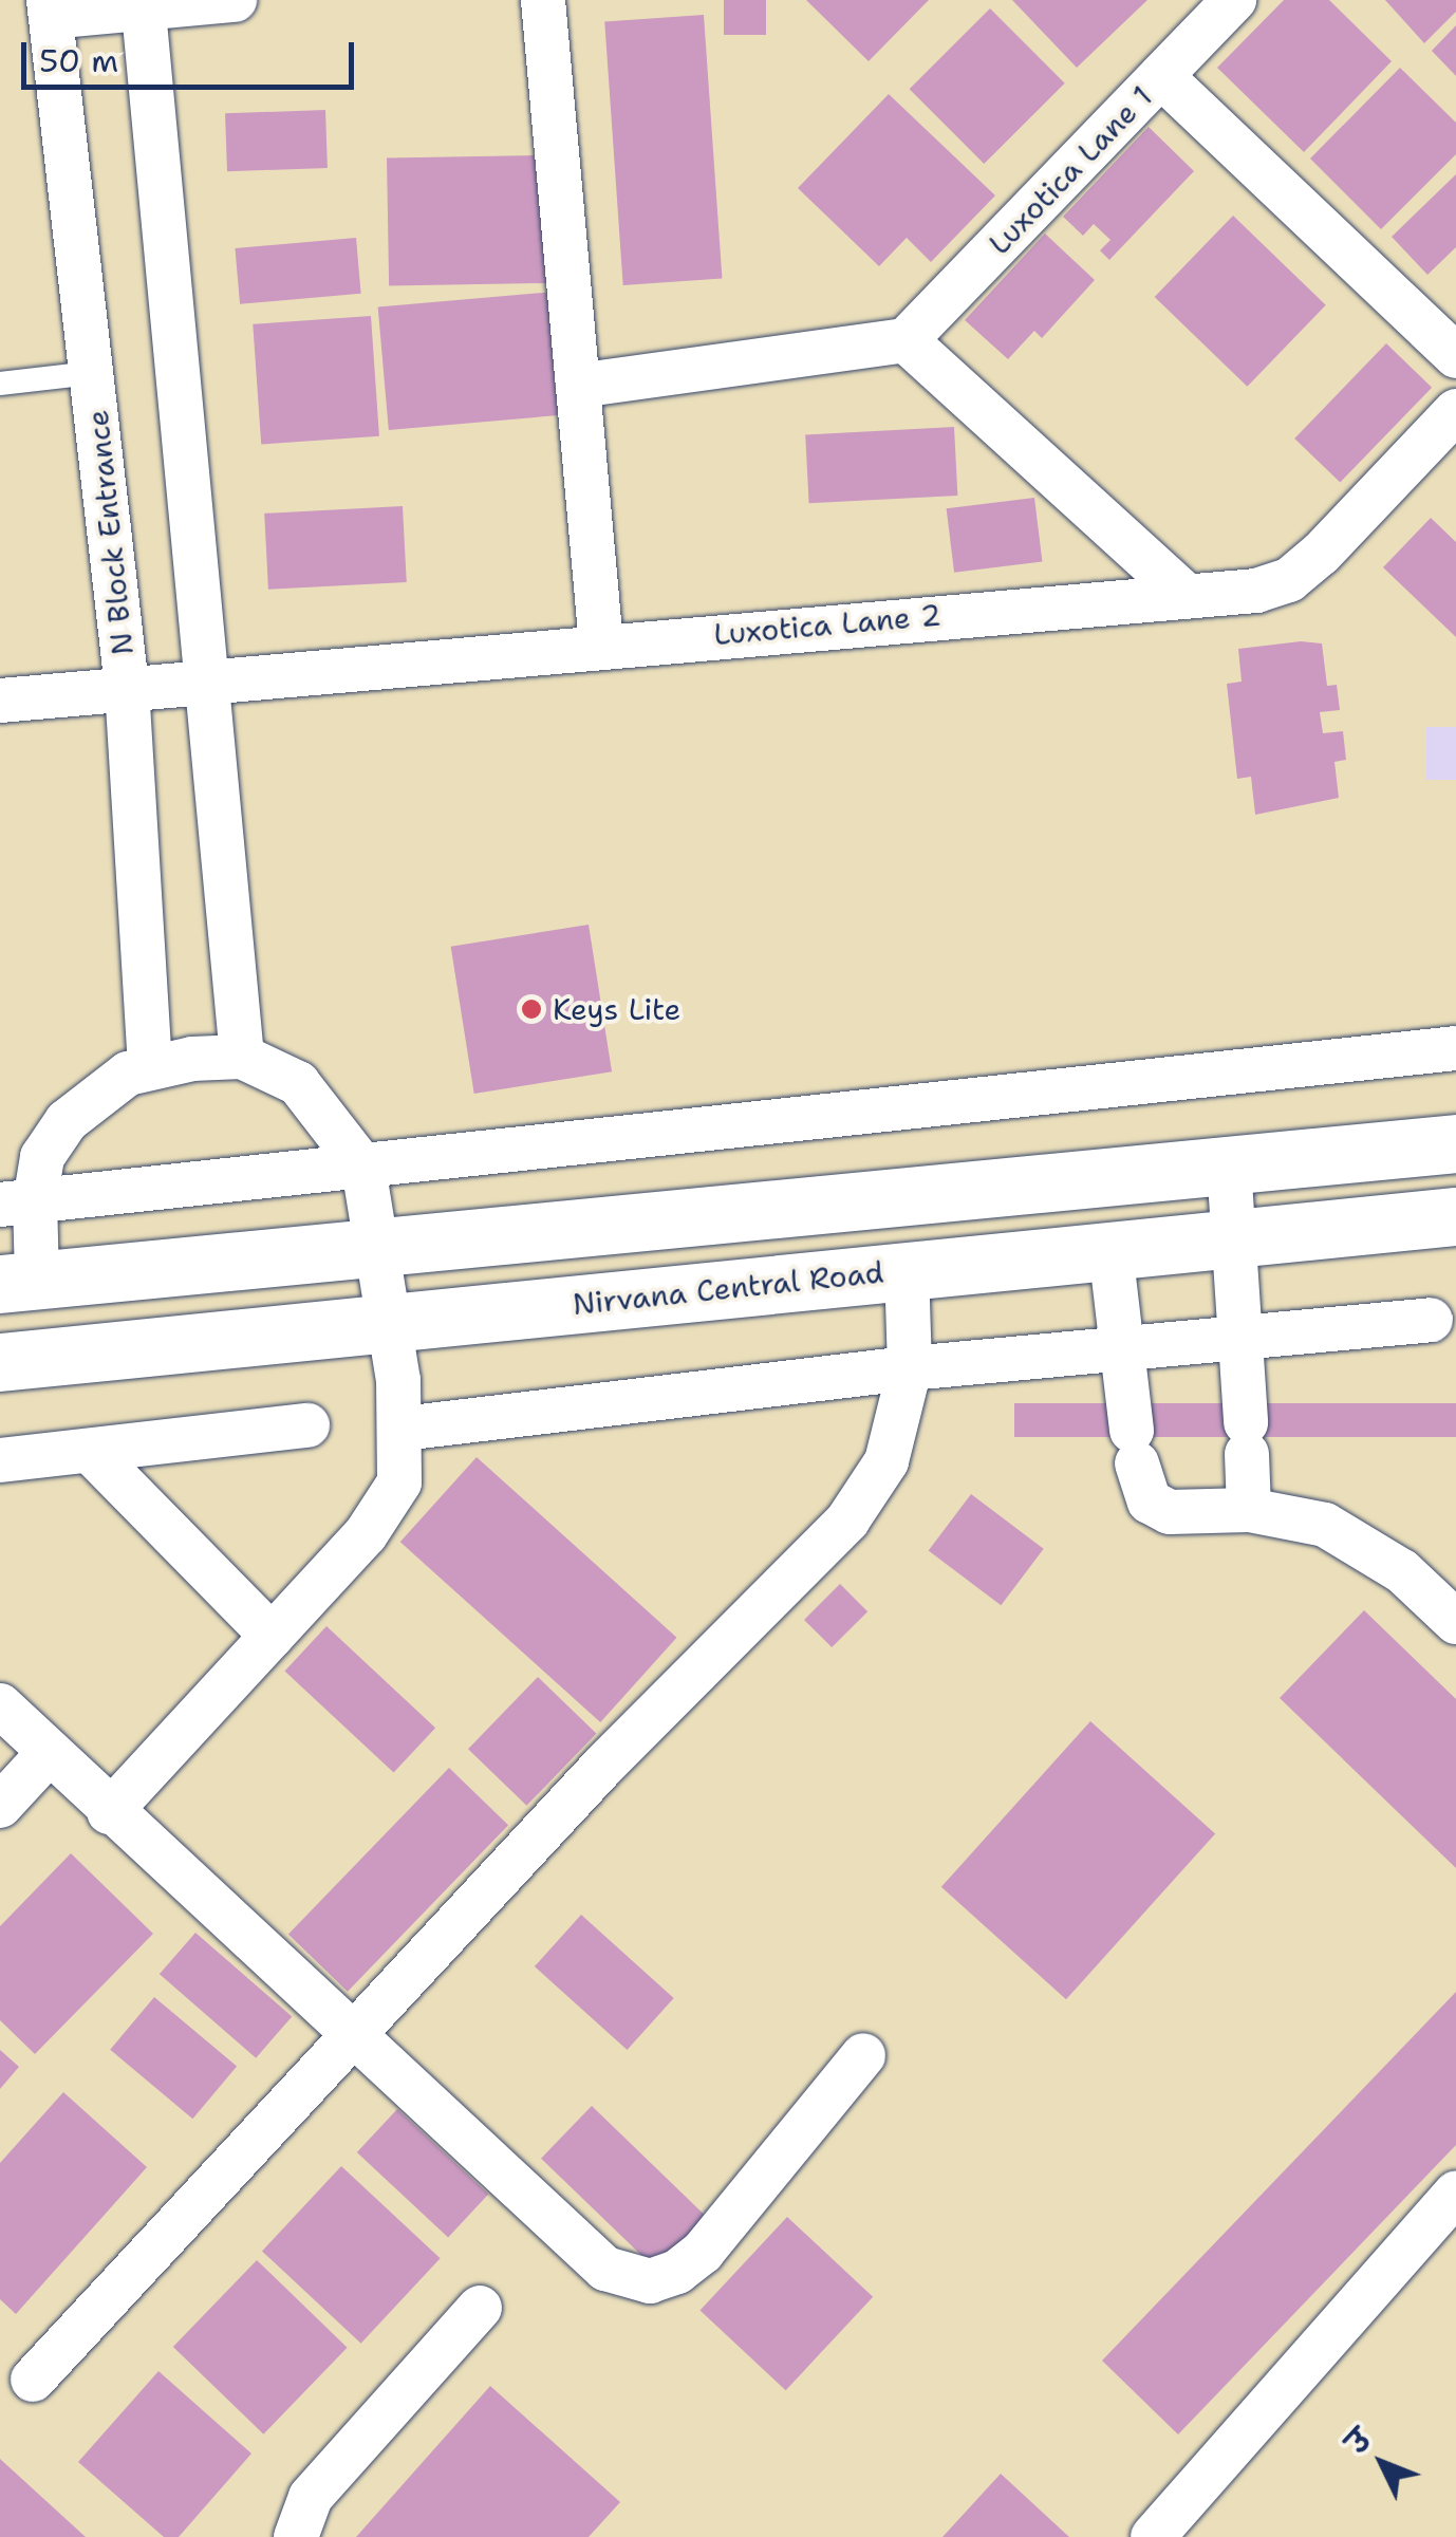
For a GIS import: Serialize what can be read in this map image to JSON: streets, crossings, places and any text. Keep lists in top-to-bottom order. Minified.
{"streets":{"main road":["Nirvana Central Road"],"street":["Luxotica Lane 1","N Block Entrance","Luxotica Lane 2"]},"crossings":[["N Block Entrance","Luxotica Lane 2"]],"places":["Keys Lite"],"scale_bar":"50 m","north":"top left"}
